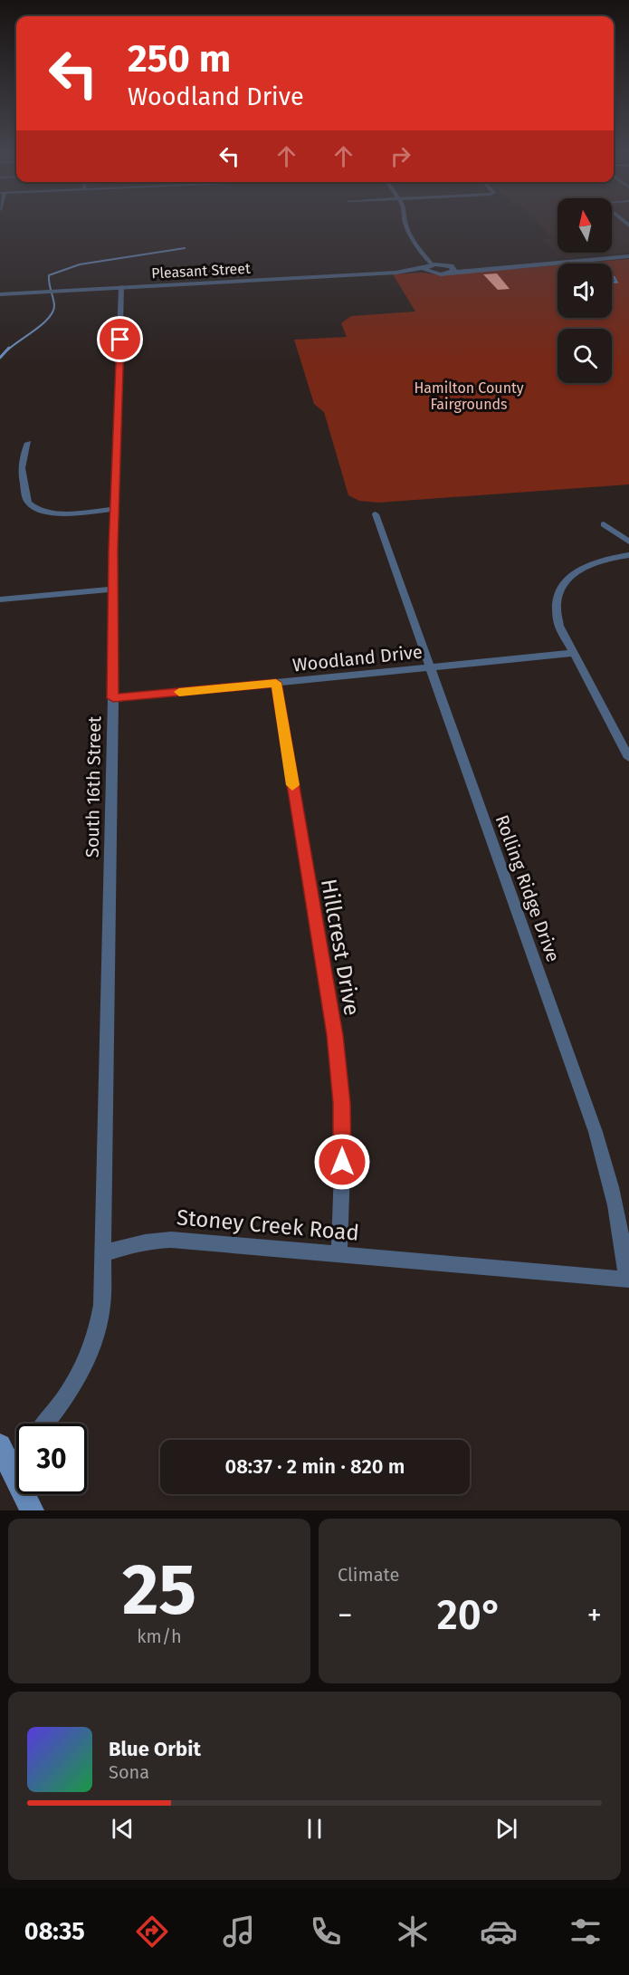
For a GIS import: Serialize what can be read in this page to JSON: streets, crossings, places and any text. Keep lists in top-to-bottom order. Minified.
{"streets":{"street":["Pleasant Street","Woodland Drive","South 16th Street","Rolling Ridge Drive","Hillcrest Drive","Stoney Creek Road"]},"crossings":[["Pleasant Street","South 16th Street"],["Woodland Drive","South 16th Street"],["Woodland Drive","Rolling Ridge Drive"],["Woodland Drive","Hillcrest Drive"],["South 16th Street","Stoney Creek Road"],["Rolling Ridge Drive","Stoney Creek Road"],["Hillcrest Drive","Stoney Creek Road"]],"parks":["Hamilton County Fairgrounds"],"north":"top","page":{"turn":["250 m","Woodland Drive"],"limit":"30","trip":"08:37 · 2 min · 820 m","tile":[["25","km/h"],"Climate"],"heat":["−","20°","+"],"song":["Blue Orbit","Sona"],"tabs":"08:35"}}
